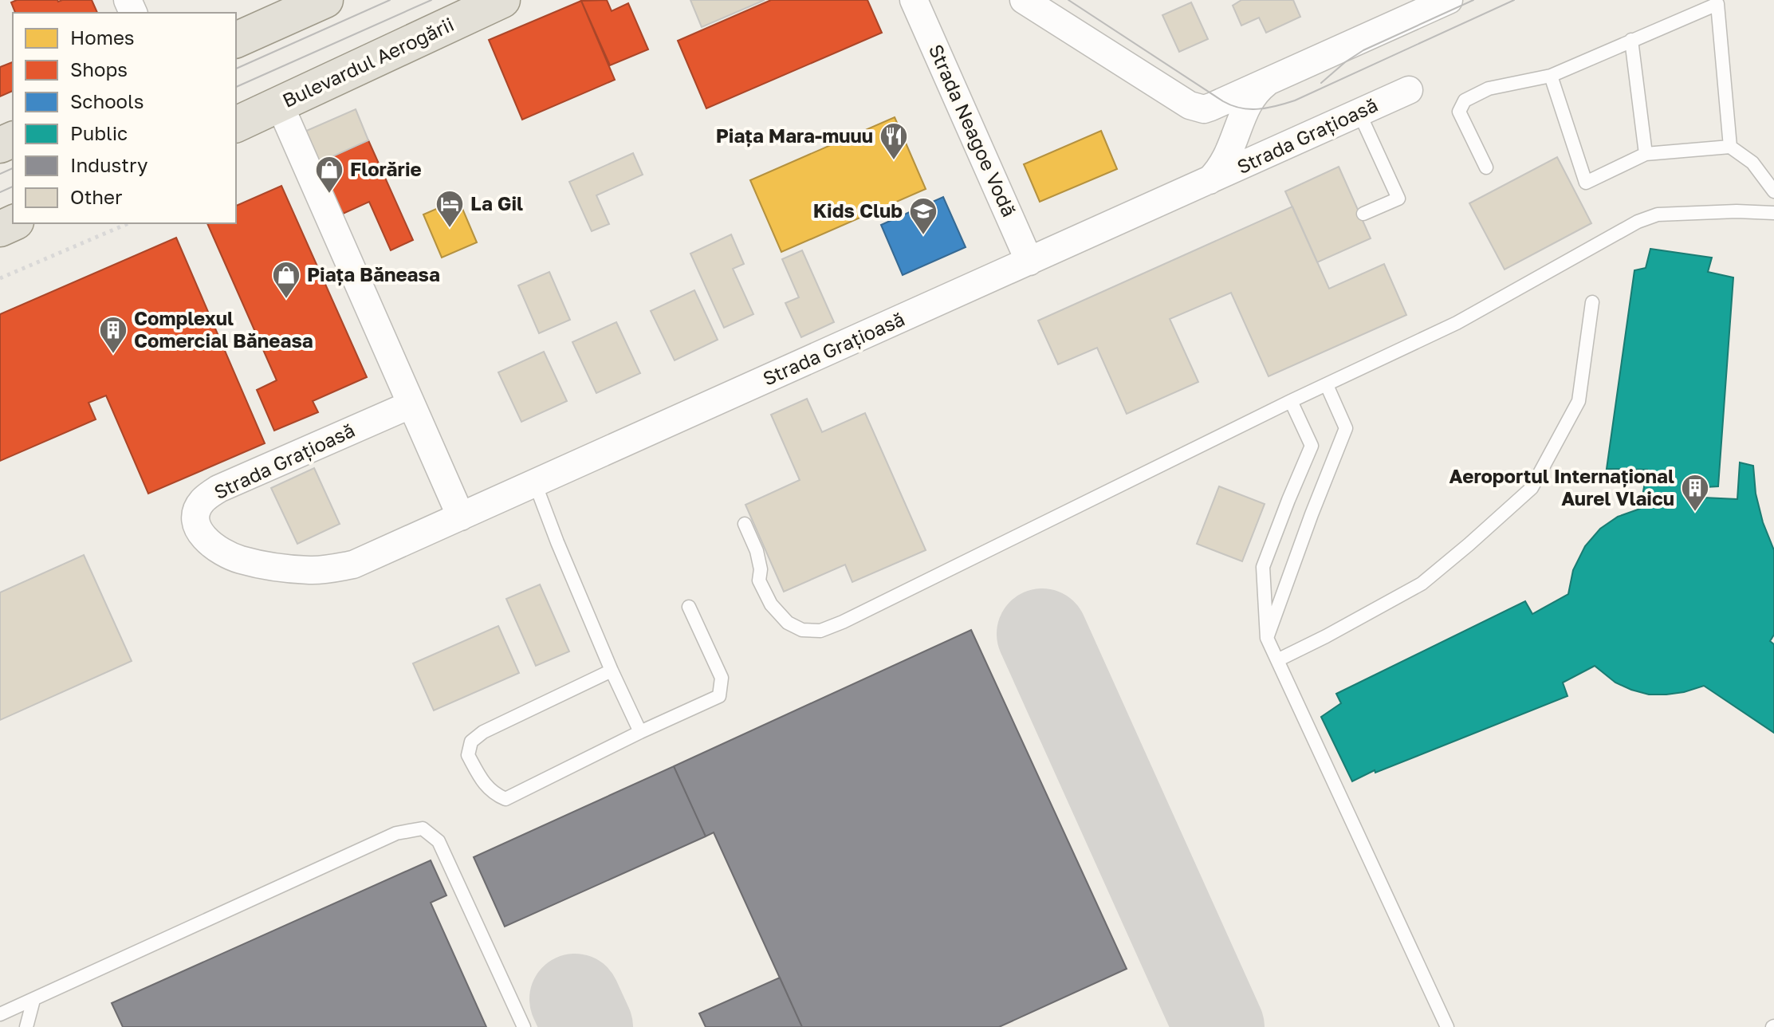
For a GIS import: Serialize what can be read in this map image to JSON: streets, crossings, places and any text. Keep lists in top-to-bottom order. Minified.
{"streets":{"main road":["Bulevardul Aerogării"],"street":["Strada Neagoe Vodă","Strada Grațioasă"]},"crossings":[["Strada Neagoe Vodă","Strada Grațioasă"]],"places":{"restaurant":["Piața Mara-muuu"],"shop":["Florărie","Piața Băneasa"],"hotel":["La Gil"],"school or university":["Kids Club"],"building":["Complexul Comercial Băneasa","Aeroportul Internațional Aurel Vlaicu"]},"legend":["Homes","Shops","Schools","Public","Industry","Other"]}
